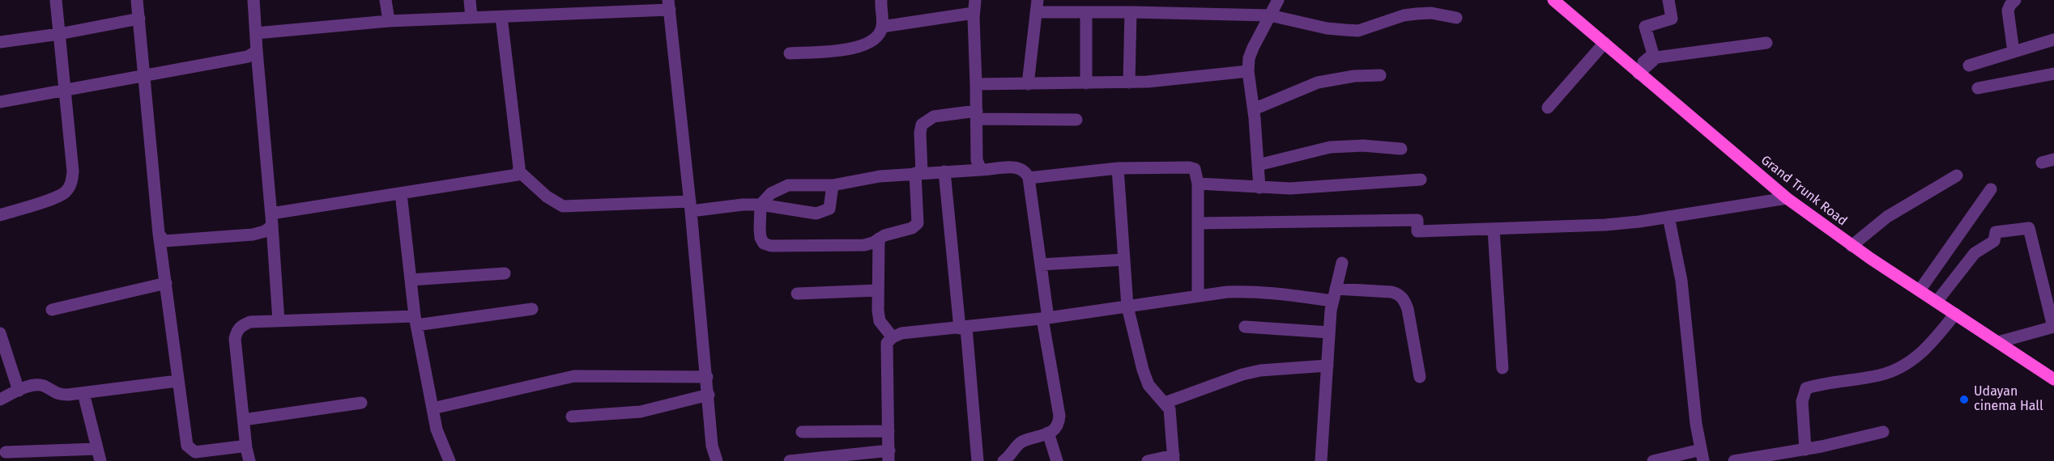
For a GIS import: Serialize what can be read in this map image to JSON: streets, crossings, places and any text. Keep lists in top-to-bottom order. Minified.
{"streets":{"main road":["Grand Trunk Road"]},"places":["Udayan cinema Hall"]}
